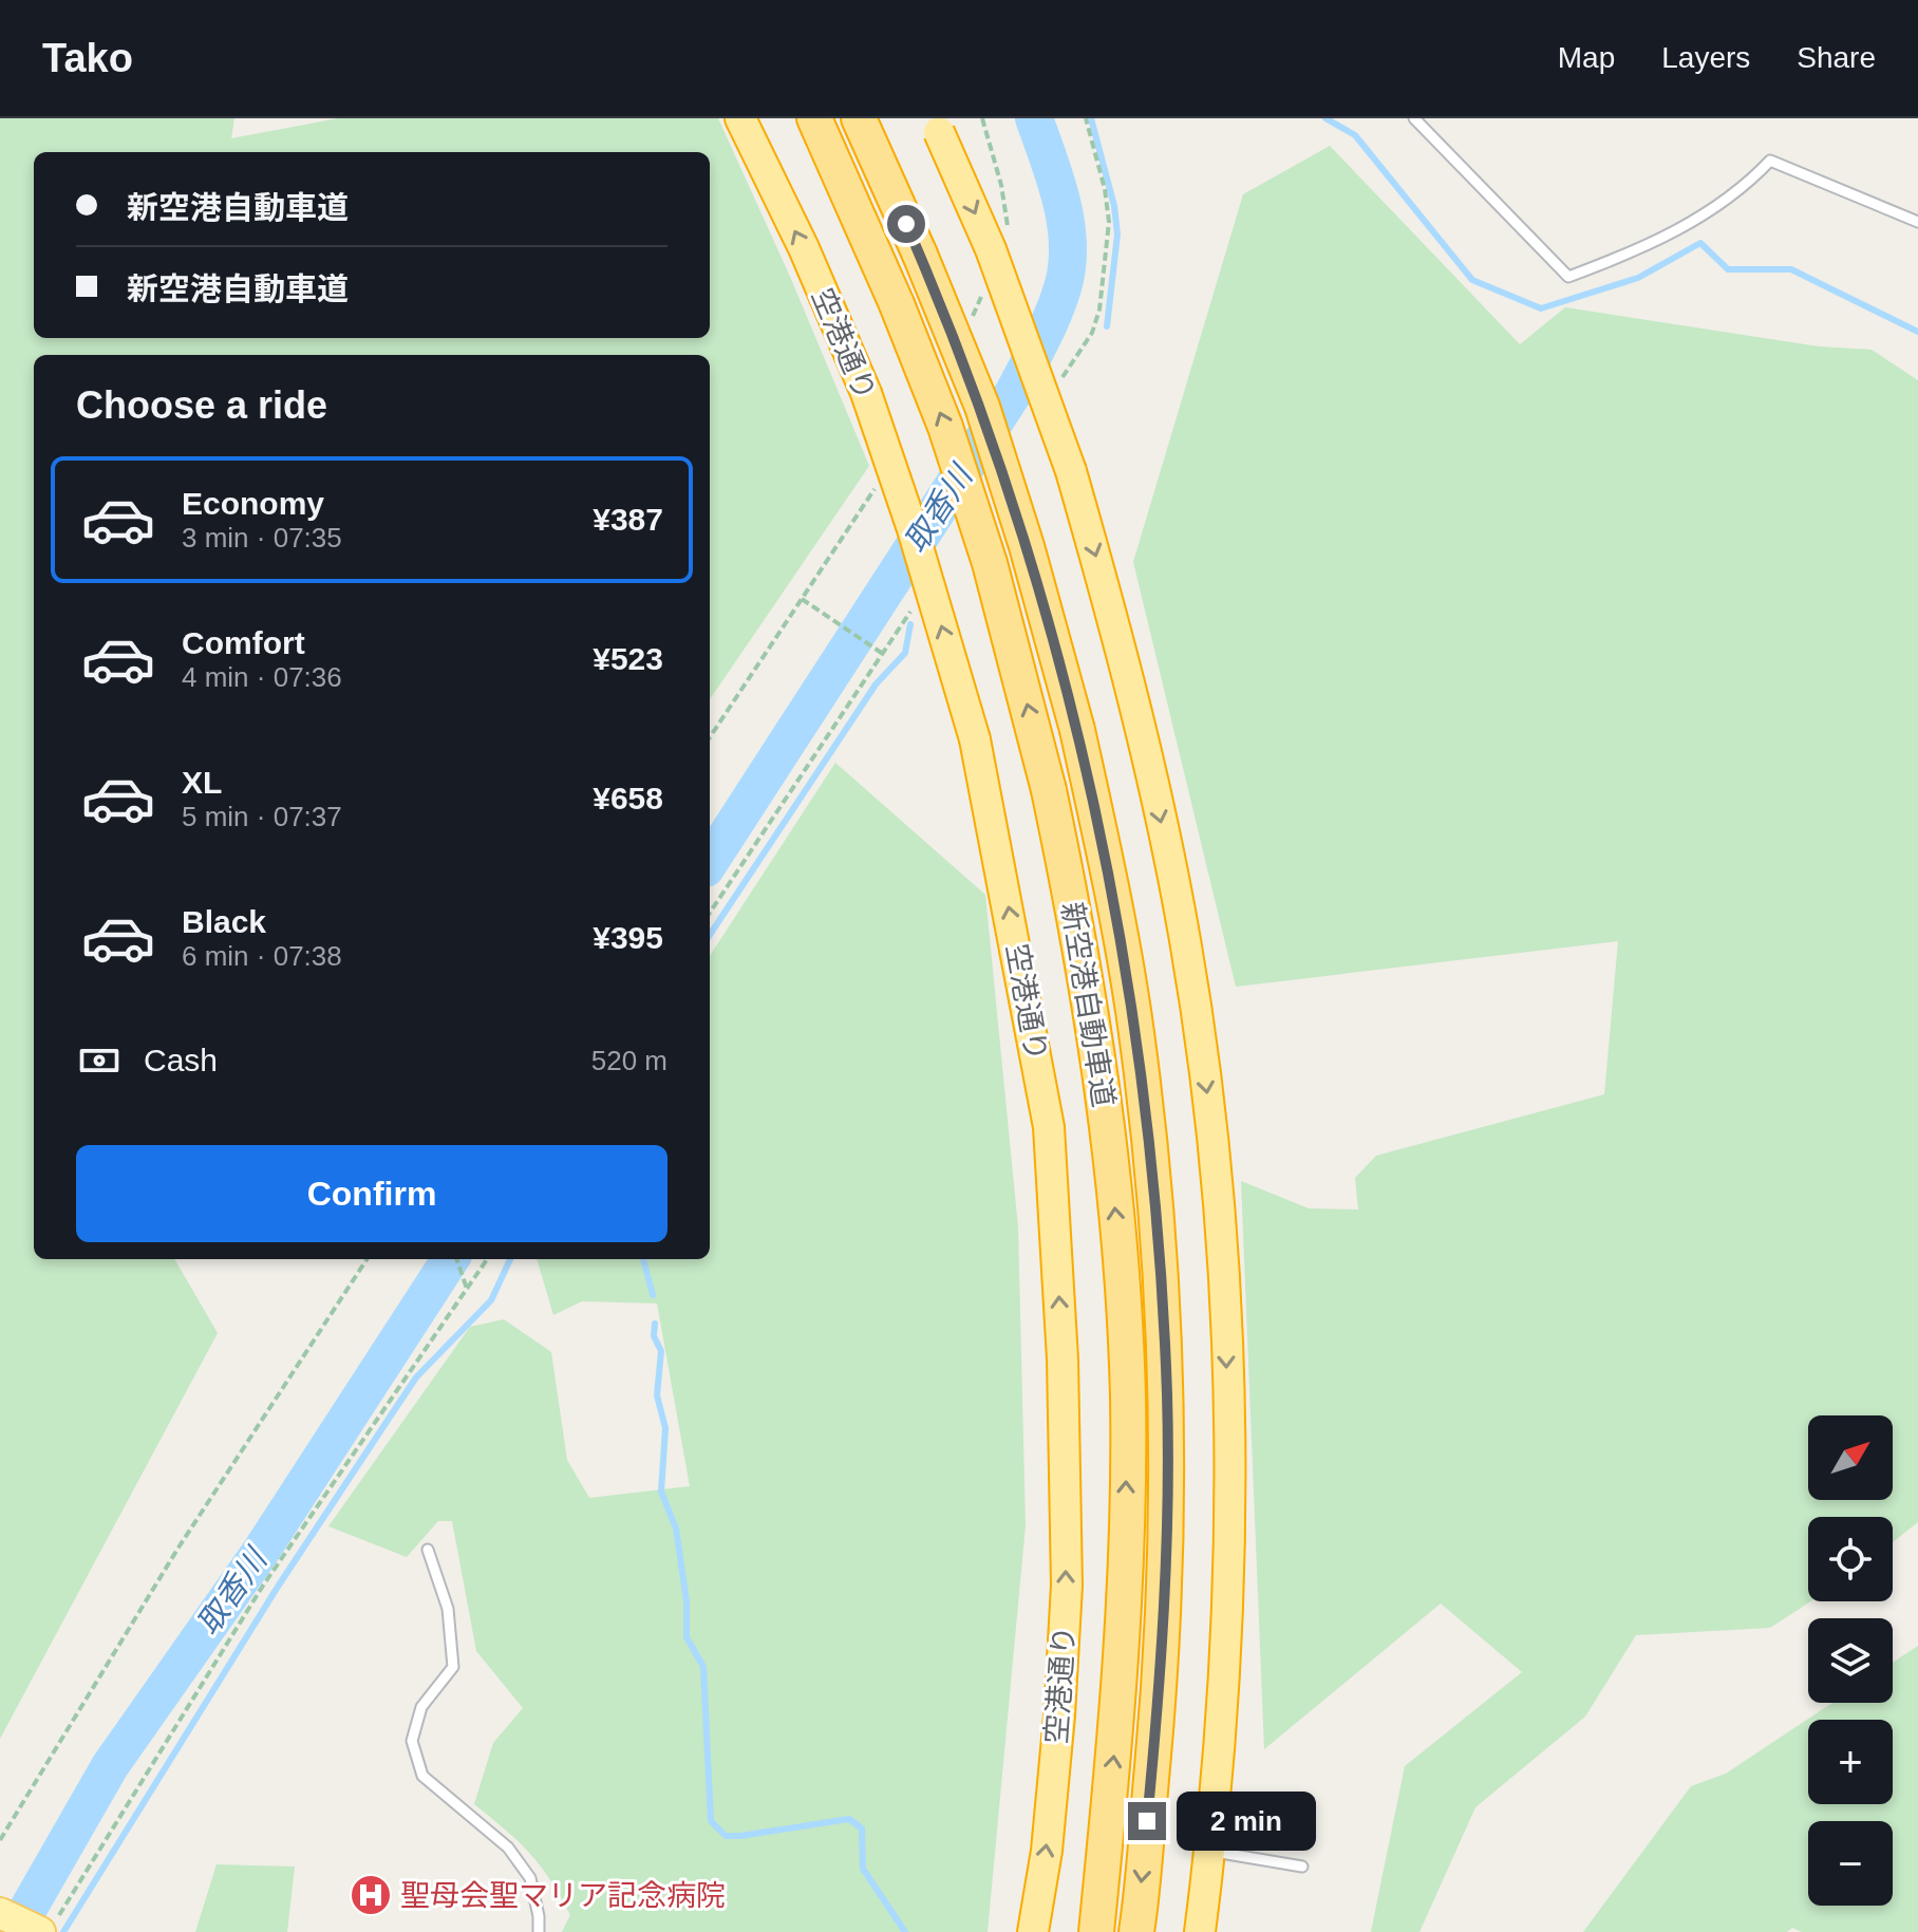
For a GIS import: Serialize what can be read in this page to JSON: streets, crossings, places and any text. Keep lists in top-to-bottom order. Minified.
{"streets":{"highway":["空港通り","新空港自動車道"]},"water":["取香川"],"places":{"hospital":["聖母会聖マリア記念病院"]},"north":"top right","page":{"header":"Tako","nav":["Map","Layers","Share"],"banner":["新空港自動車道","新空港自動車道"],"heading":"Choose a ride","list":[{"name":"Economy","note":"3 min · 07:35","value":"¥387"},{"name":"Comfort","note":"4 min · 07:36","value":"¥523"},{"name":"XL","note":"5 min · 07:37","value":"¥658"},{"name":"Black","note":"6 min · 07:38","value":"¥395"}],"pay":["Cash","520 m"],"buttons":"Confirm","map_buttons":["+","−"],"bubble":"2 min"}}
